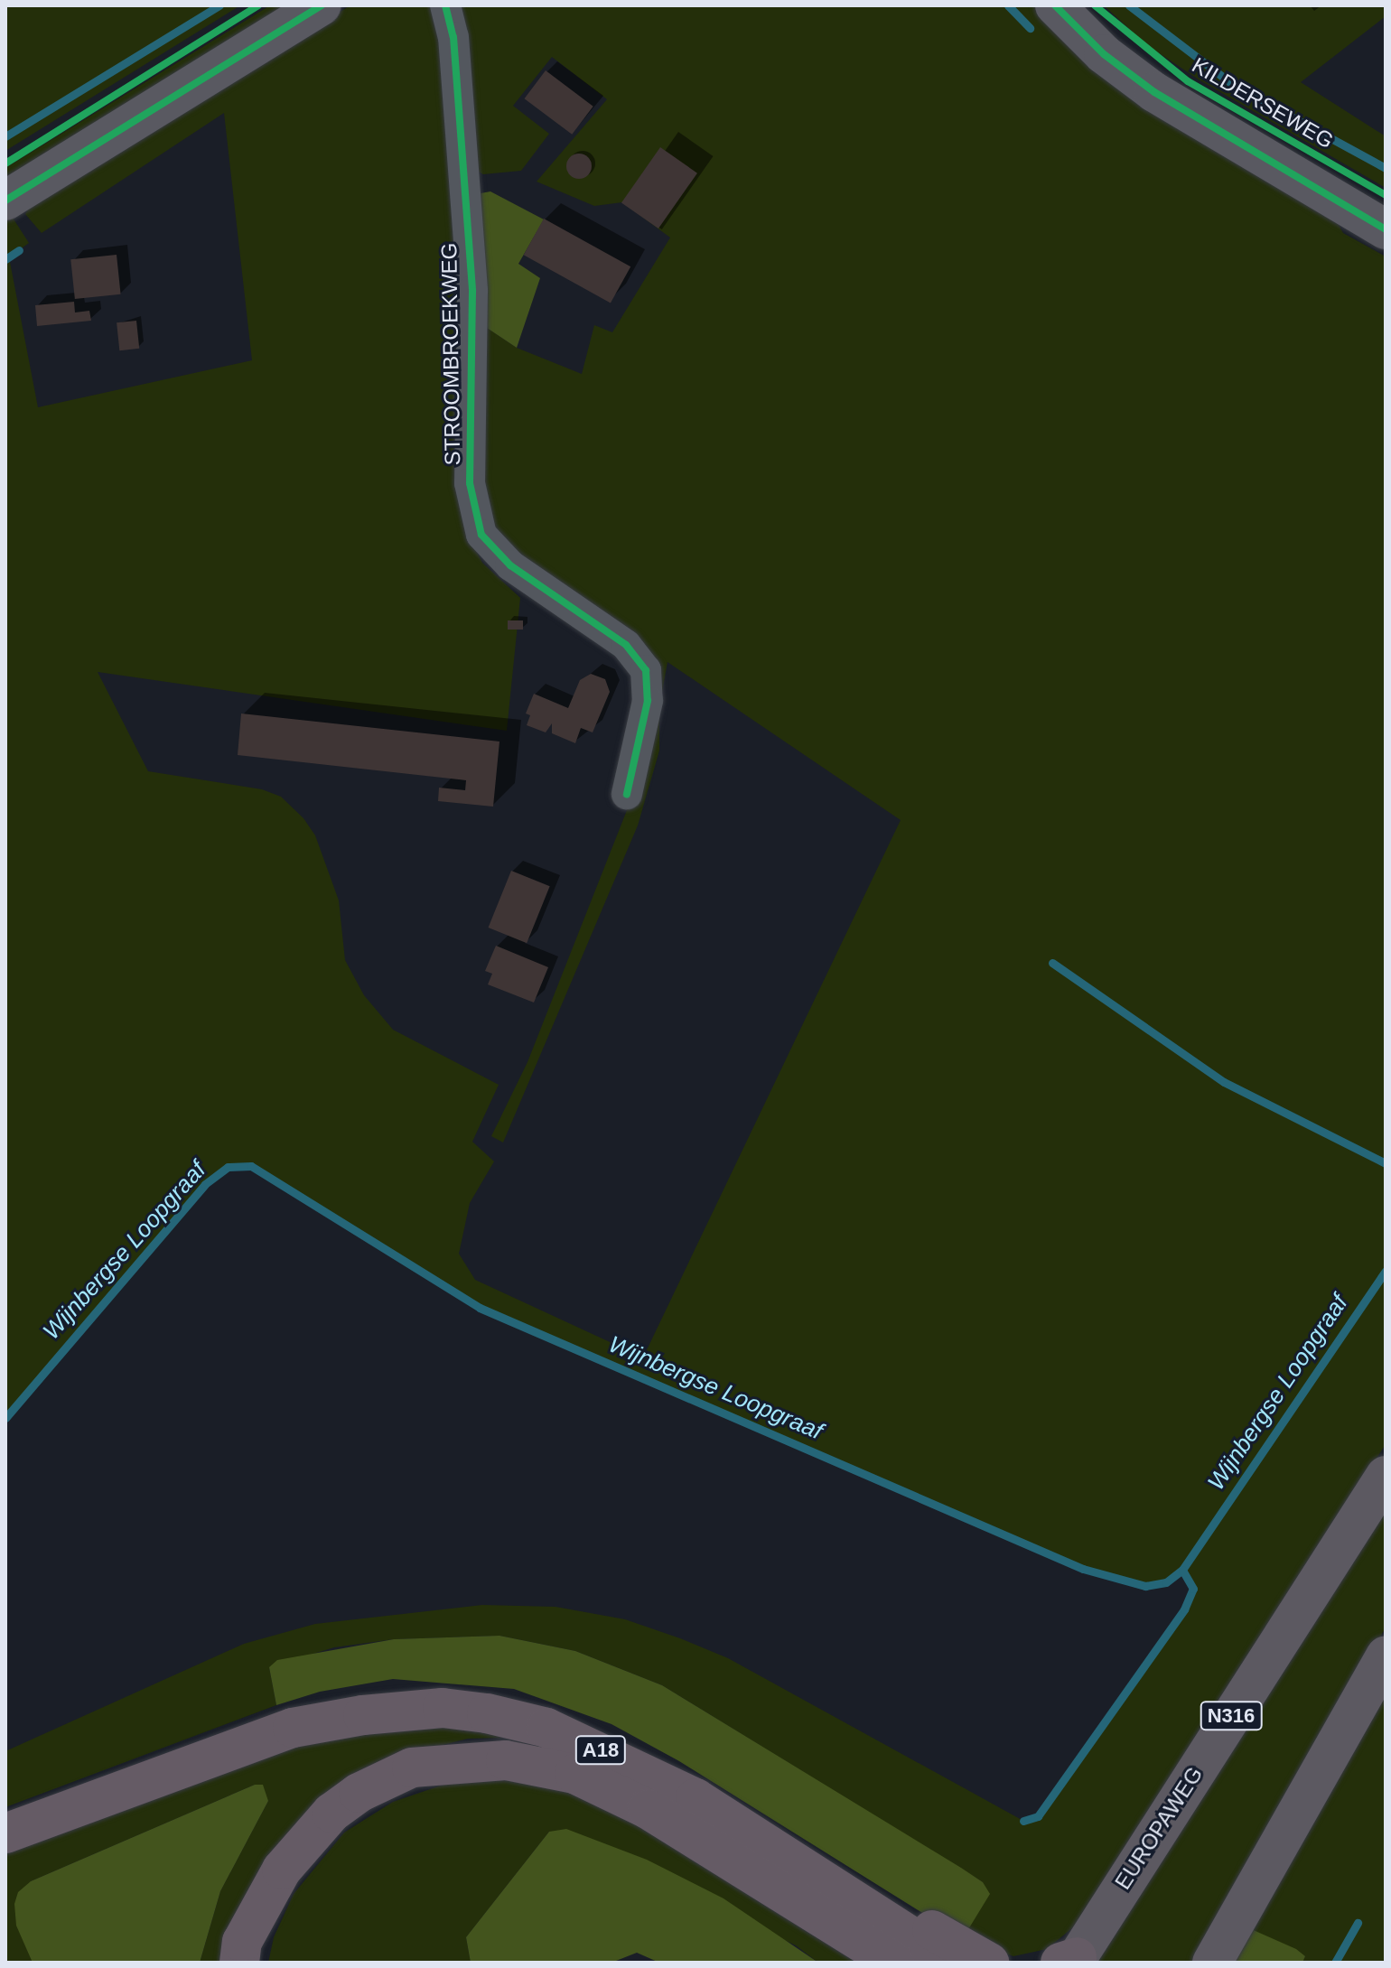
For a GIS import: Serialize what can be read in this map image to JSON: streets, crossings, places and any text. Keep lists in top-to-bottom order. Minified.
{"streets":{"highway":["A18"],"main road":["N316","EUROPAWEG"],"street":["STROOMBROEKWEG"],"cycle path":["KILDERSEWEG"]},"water":["Wijnbergse Loopgraaf"]}
